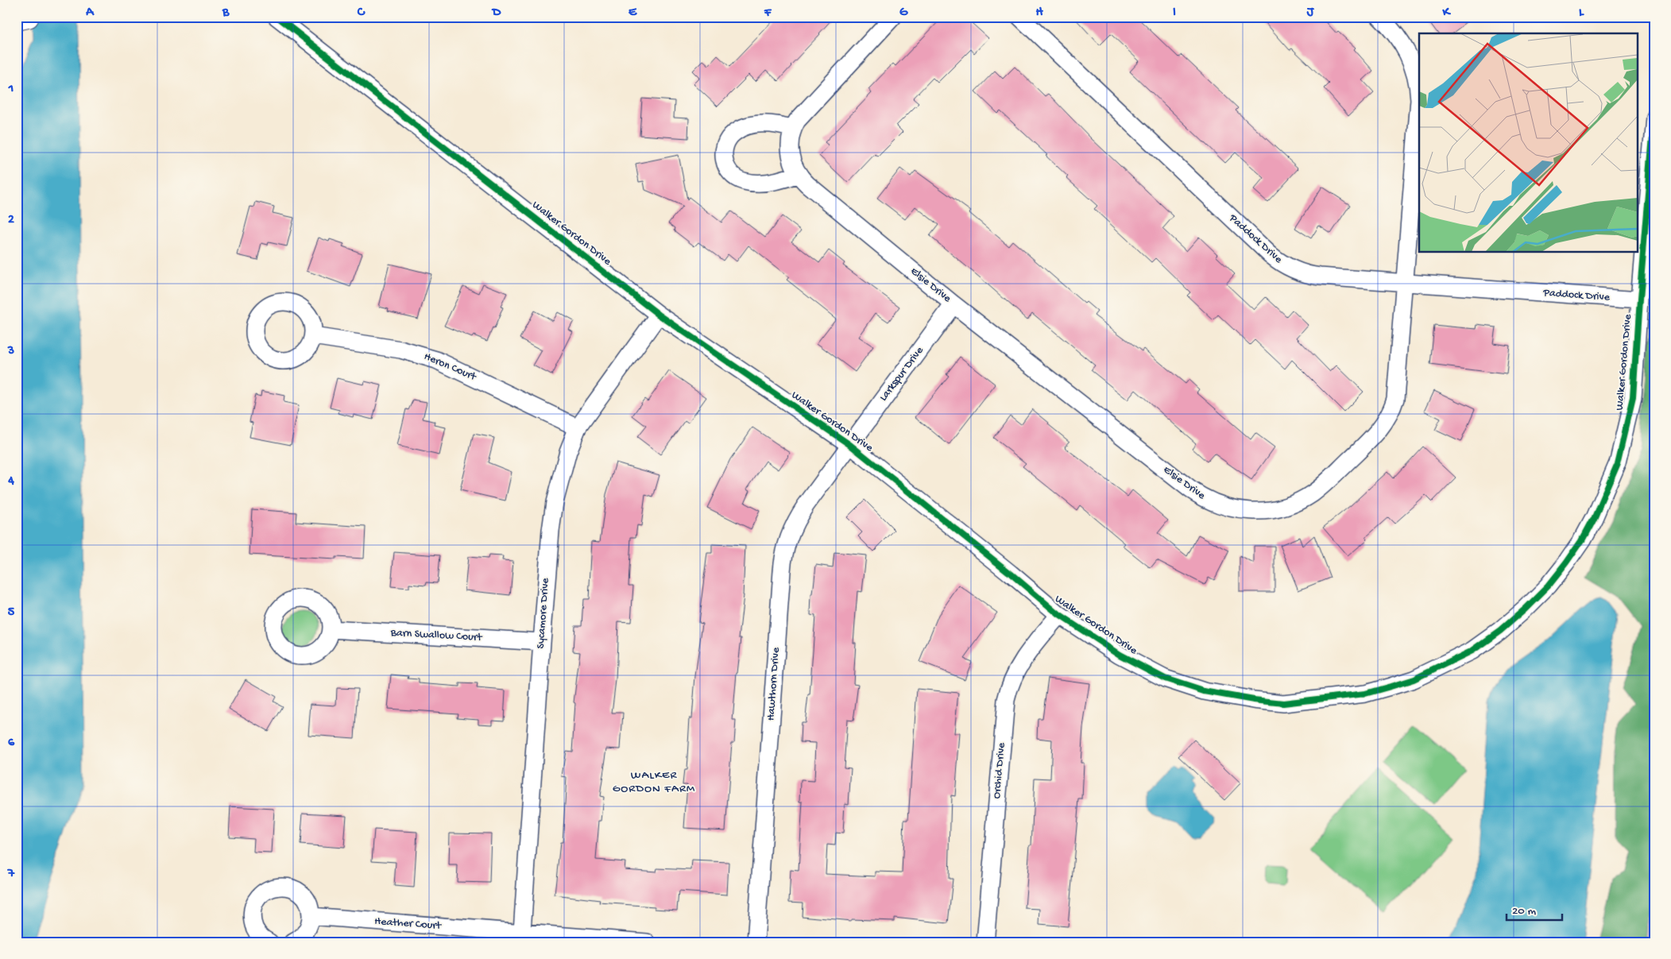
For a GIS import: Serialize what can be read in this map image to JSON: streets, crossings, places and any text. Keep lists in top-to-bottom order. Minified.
{"streets":{"street":["Walker Gordon Drive","Paddock Drive","Elsie Drive","Heron Court","Larkspur Drive","Sycamore Drive","Barn Swallow Court","Hawthorn Drive","Orchid Drive","Heather Court"]},"crossings":[["Walker Gordon Drive","Paddock Drive"],["Walker Gordon Drive","Larkspur Drive"],["Walker Gordon Drive","Sycamore Drive"],["Walker Gordon Drive","Hawthorn Drive"],["Walker Gordon Drive","Orchid Drive"],["Paddock Drive","Elsie Drive"],["Elsie Drive","Larkspur Drive"],["Heron Court","Sycamore Drive"],["Larkspur Drive","Hawthorn Drive"],["Sycamore Drive","Barn Swallow Court"],["Sycamore Drive","Heather Court"]],"districts":["WALKER GORDON FARM"],"scale_bar":"20 m","grid":{"columns":["A","B","C","D","E","F","G","H","I","J","K","L"],"rows":["1","2","3","4","5","6","7"]}}
